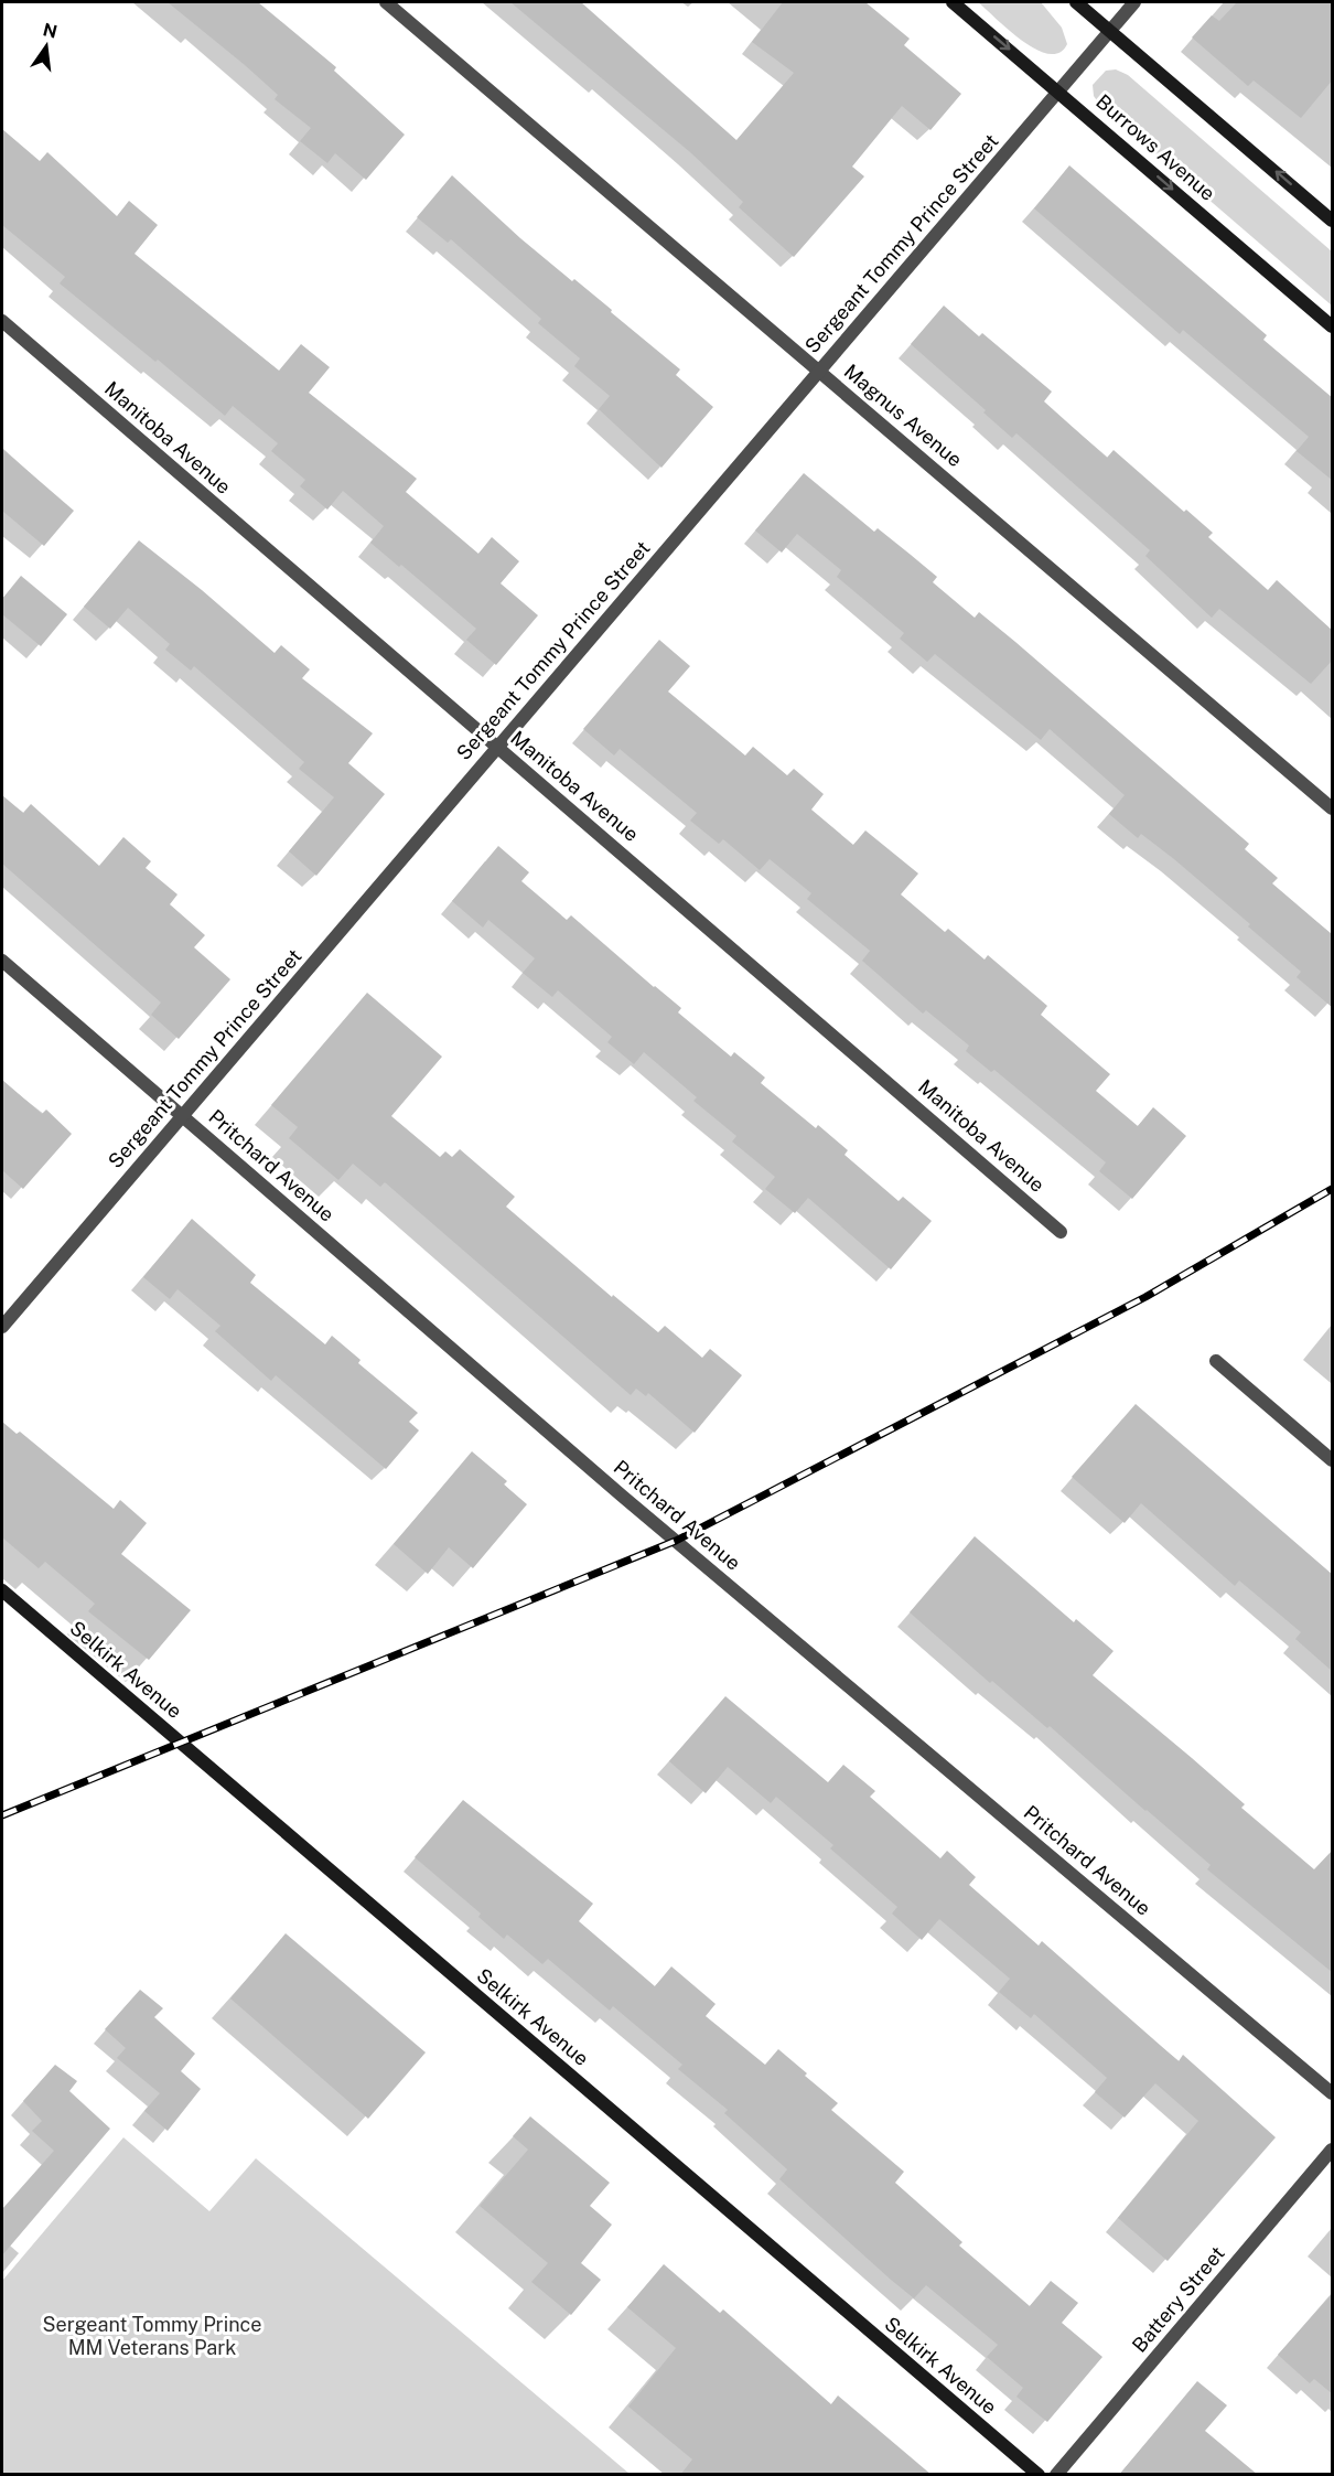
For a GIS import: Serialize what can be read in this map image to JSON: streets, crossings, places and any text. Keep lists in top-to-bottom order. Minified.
{"streets":{"main road":["Burrows Avenue","Selkirk Avenue"],"street":["Sergeant Tommy Prince Street","Magnus Avenue","Manitoba Avenue","Pritchard Avenue","Battery Street"]},"crossings":[["Burrows Avenue","Sergeant Tommy Prince Street"],["Sergeant Tommy Prince Street","Magnus Avenue"],["Sergeant Tommy Prince Street","Manitoba Avenue"],["Sergeant Tommy Prince Street","Pritchard Avenue"]],"parks":["Sergeant Tommy Prince MM Veterans Park"],"north":"top"}
